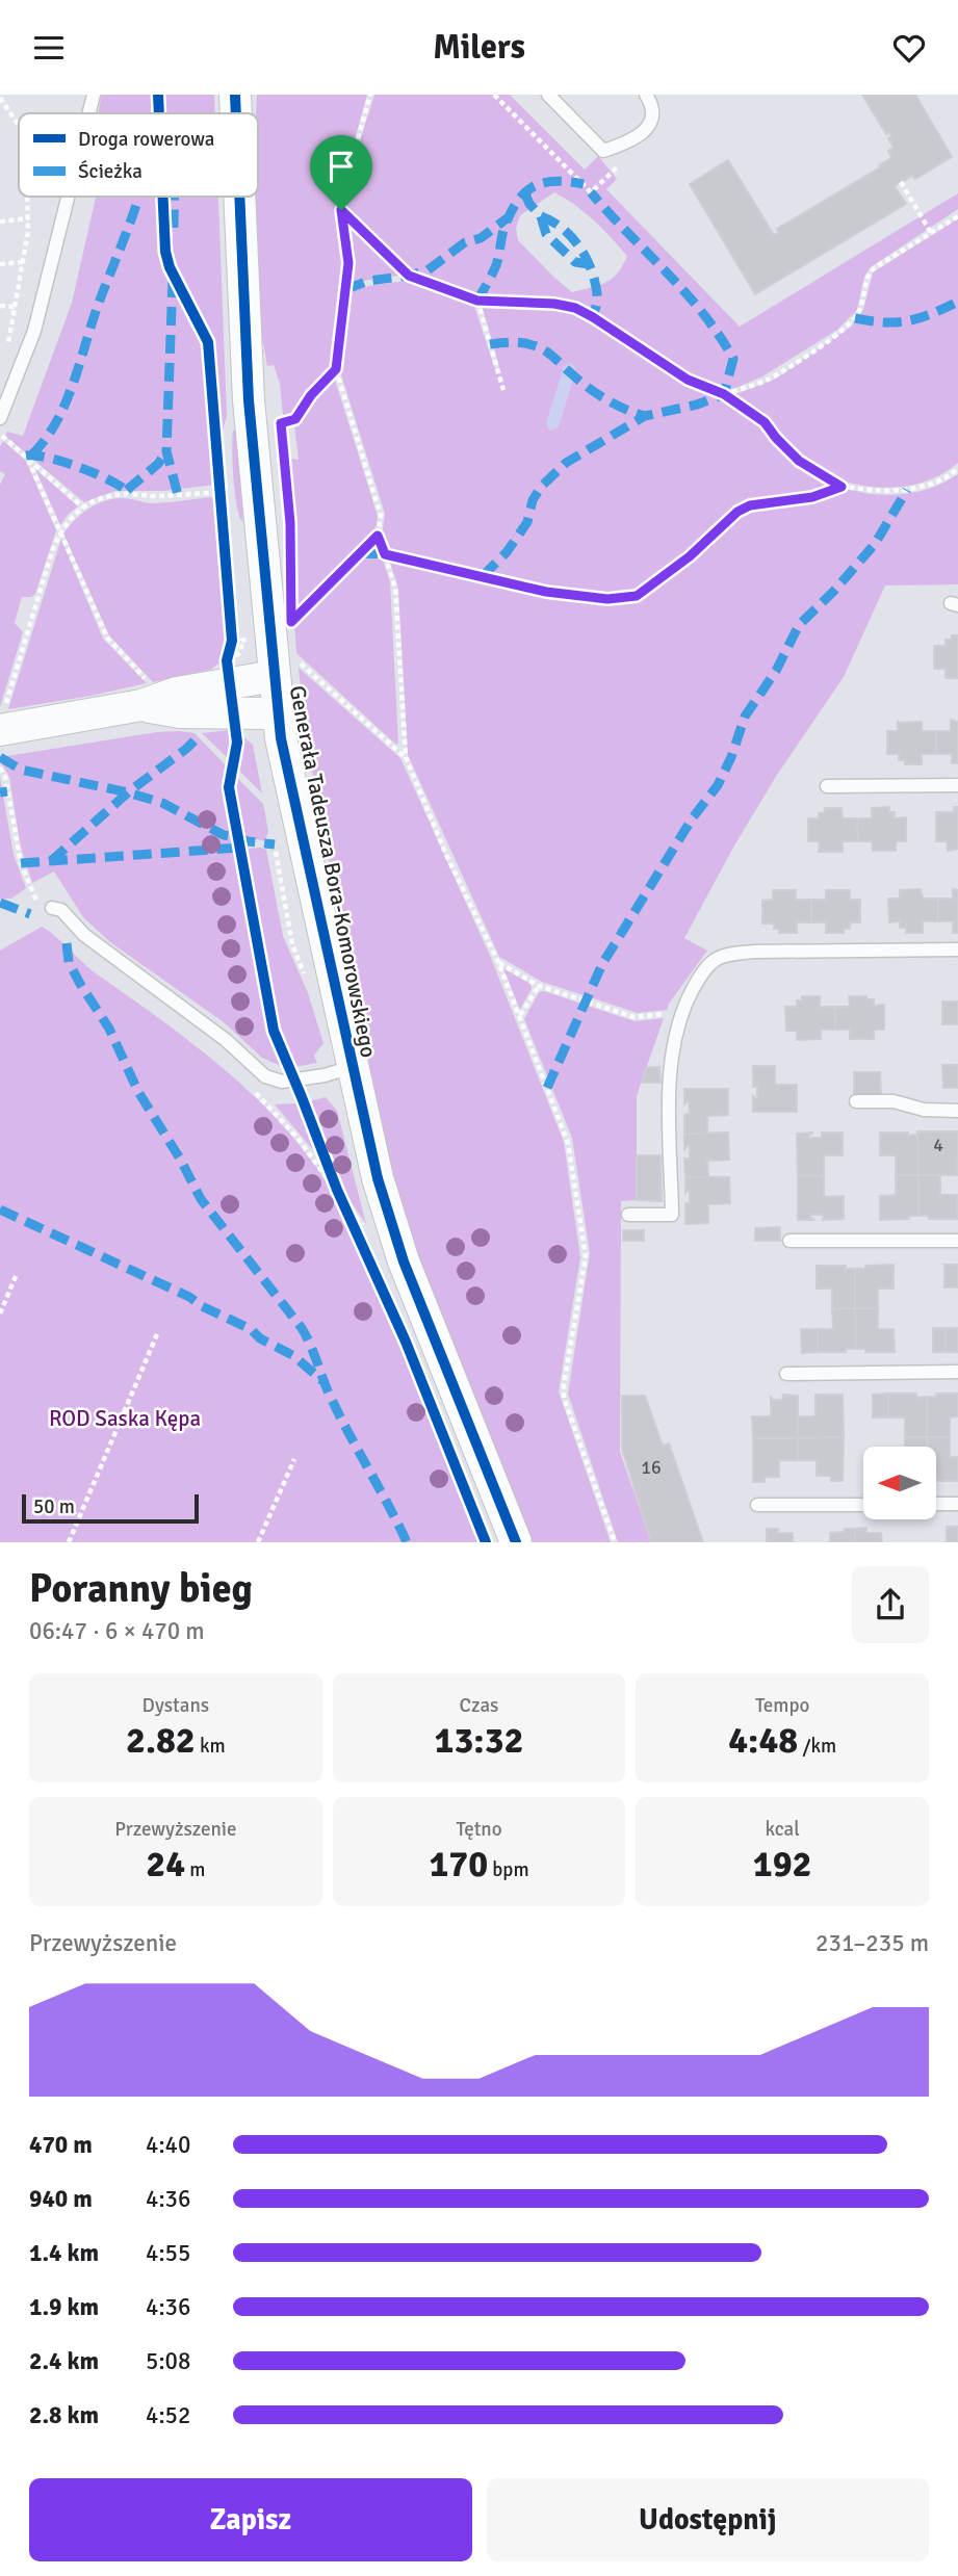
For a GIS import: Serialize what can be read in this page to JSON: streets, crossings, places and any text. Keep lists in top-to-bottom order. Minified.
{"streets":{"street":["Generała Tadeusza Bora-Komorowskiego"]},"parks":["ROD Saska Kępa"],"house_numbers":["4","16"],"legend":["Droga rowerowa","Ścieżka"],"scale_bar":"50 m","north":"left","page":{"header":"Milers","scale":"50 m","heading":["Poranny bieg","06:47 · 6 × 470 m"],"stats":[["Dystans","2.82 km"],["Czas","13:32"],["Tempo","4:48 /km"],["Przewyższenie","24 m"],["Tętno","170 bpm"],["kcal","192"]],"chart":["Przewyższenie","231–235 m"],"list":[{"name":"470 m","note":"4:40"},{"name":"940 m","note":"4:36"},{"name":"1.4 km","note":"4:55"},{"name":"1.9 km","note":"4:36"},{"name":"2.4 km","note":"5:08"},{"name":"2.8 km","note":"4:52"}],"buttons":["Zapisz","Udostępnij"]}}
